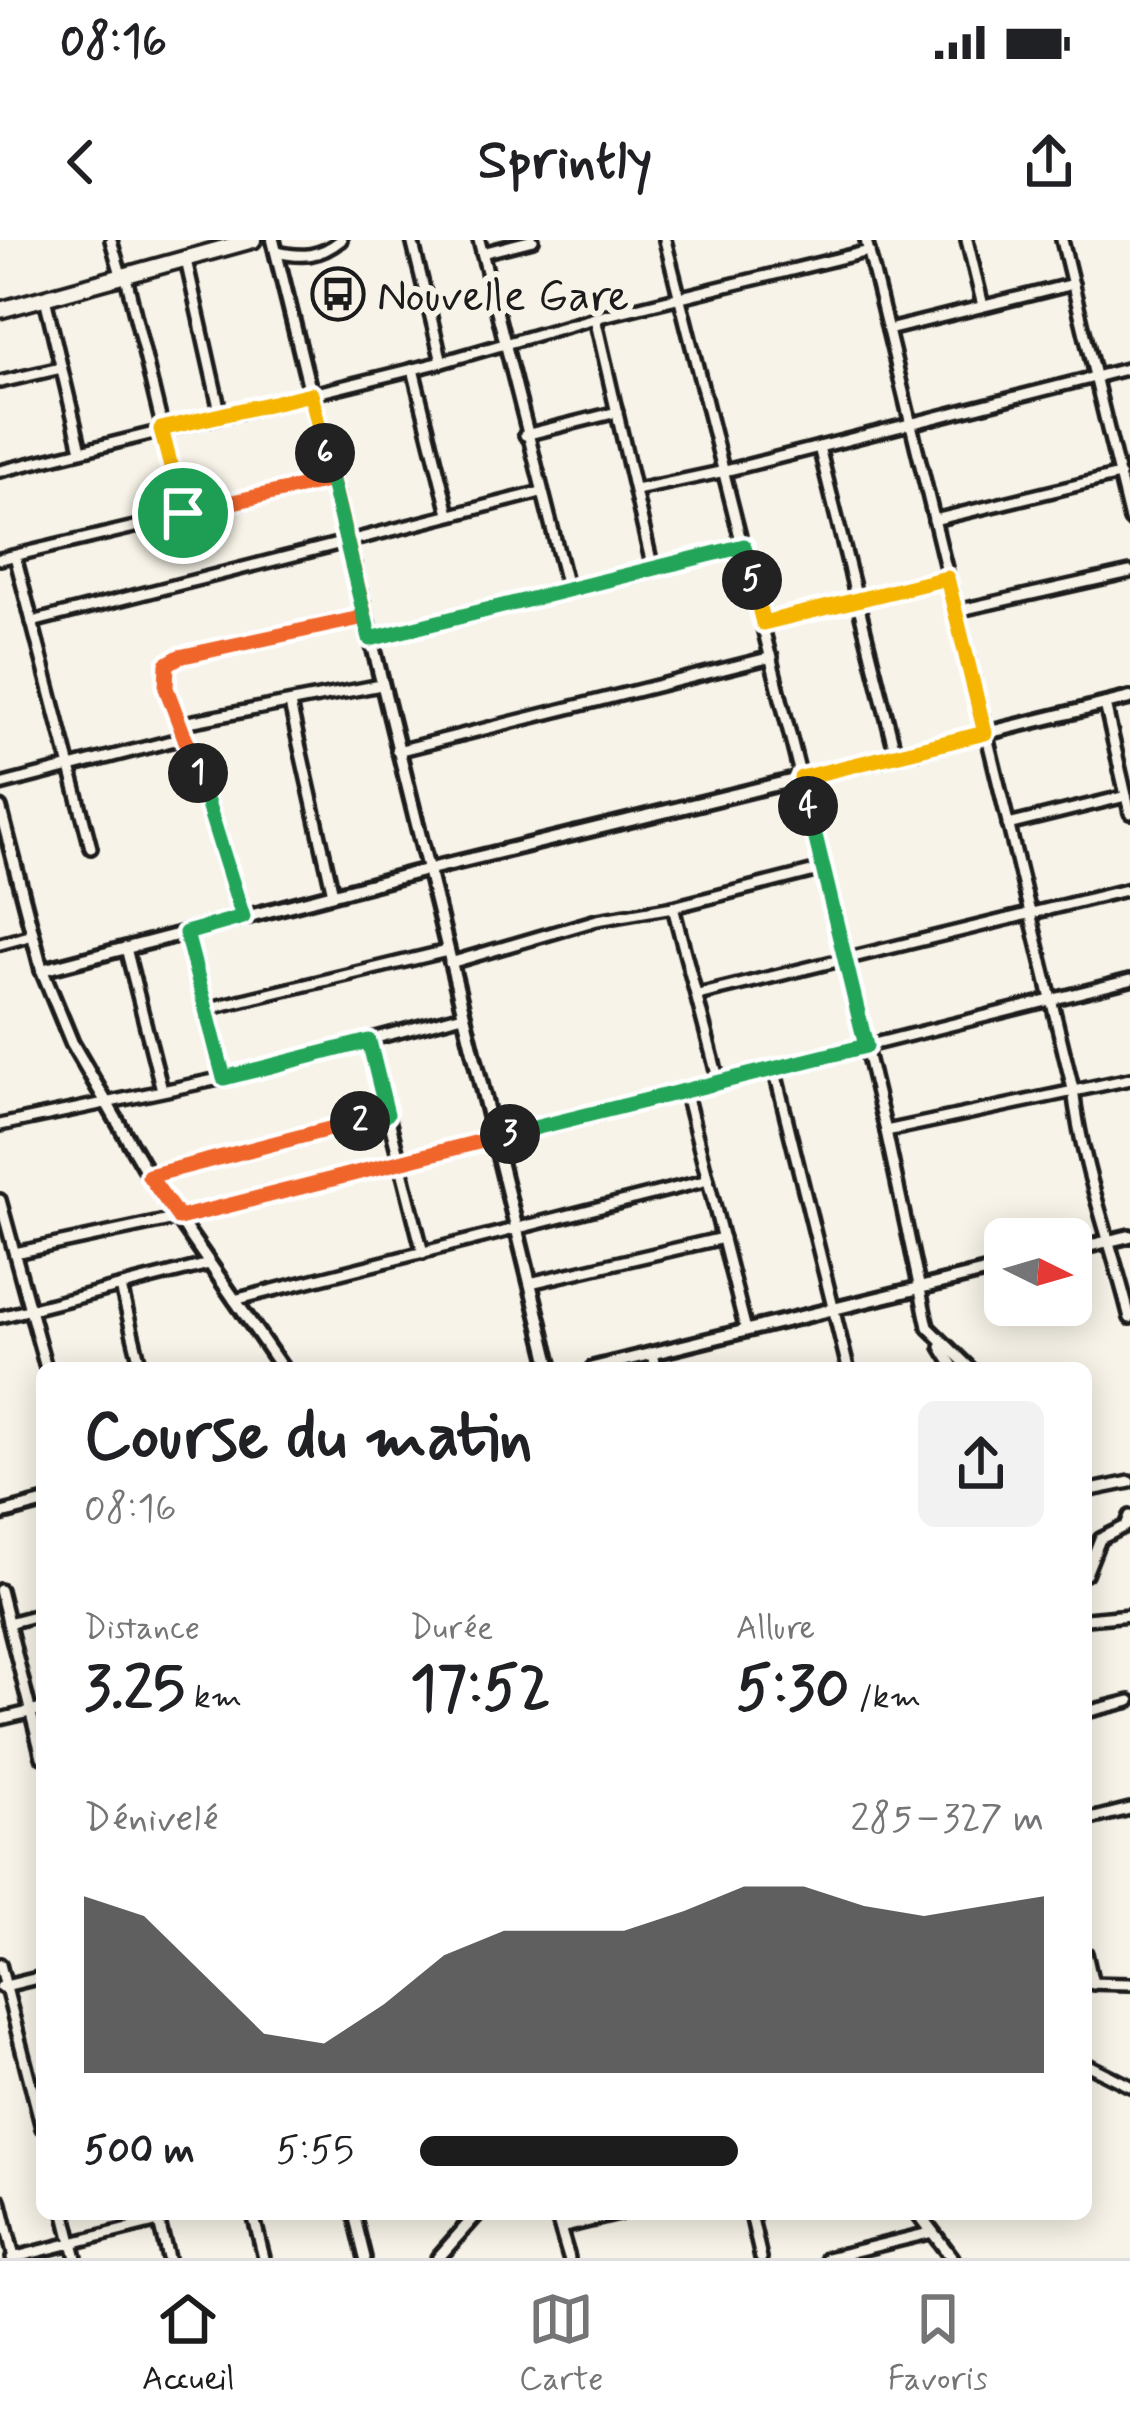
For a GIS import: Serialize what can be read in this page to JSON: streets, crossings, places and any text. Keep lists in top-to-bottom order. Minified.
{"places":{"bus stop":["Nouvelle Gare"]},"north":"right","page":{"status":"08:16","header":"Sprintly","pins":["6","5","1","4","2","3"],"heading":["Course du matin","08:16"],"stats":[["Distance","3.25 km"],["Durée","17:52"],["Allure","5:30 /km"]],"chart":["Dénivelé","285–327 m"],"list":[{"name":"500 m","note":"5:55"}],"tabs":["Accueil","Carte","Favoris"]}}
